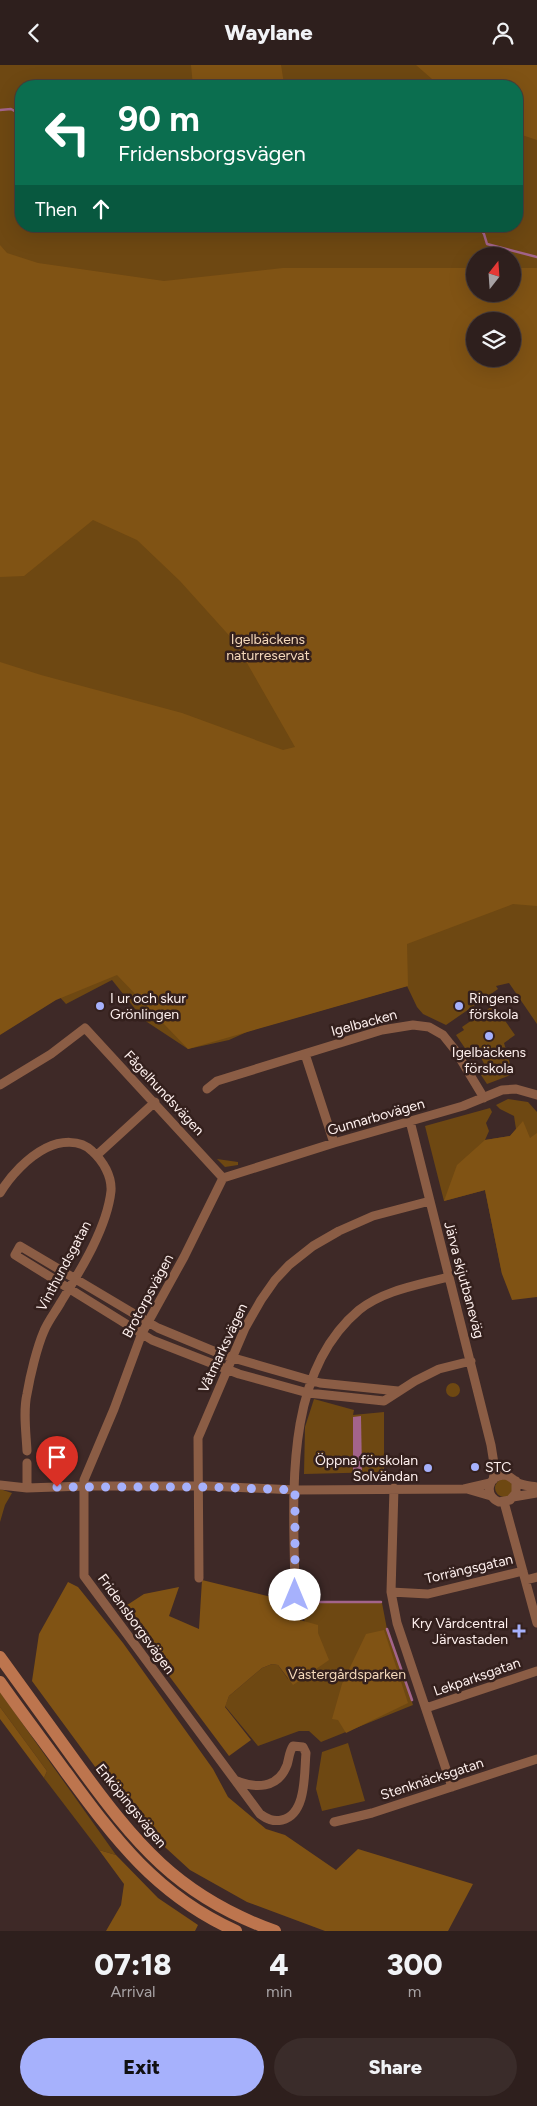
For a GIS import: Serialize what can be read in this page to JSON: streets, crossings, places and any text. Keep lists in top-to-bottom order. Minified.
{"streets":{"main road":["Enköpingsvägen"],"street":["Igelbacken","Fågelhundsvägen","Gunnarbovägen","Vinthundsgatan","Järva skjutbaneväg","Brotorpsvägen","Våtmarksvägen","Torrängsgatan","Fridensborgsvägen","Lekparksgatan","Stenknäcksgatan"]},"crossings":[["Igelbacken","Gunnarbovägen"],["Fågelhundsvägen","Gunnarbovägen"],["Fågelhundsvägen","Brotorpsvägen"],["Gunnarbovägen","Järva skjutbaneväg"],["Gunnarbovägen","Brotorpsvägen"],["Järva skjutbaneväg","Våtmarksvägen"],["Brotorpsvägen","Fridensborgsvägen"]],"parks":["Igelbäckens naturreservat","Västergårdsparken"],"places":{"other":["I ur och skur Grönlingen","Ringens förskola","Igelbäckens förskola","STC","Öppna förskolan Solvändan"],"health":["Kry Vårdcentral Järvastaden"]},"north":"top","page":{"header":"Waylane","turn":["90 m","Fridensborgsvägen"],"then":"Then","eta":["07:18","Arrival","4","min","300","m"],"buttons":["Exit","Share"]}}
